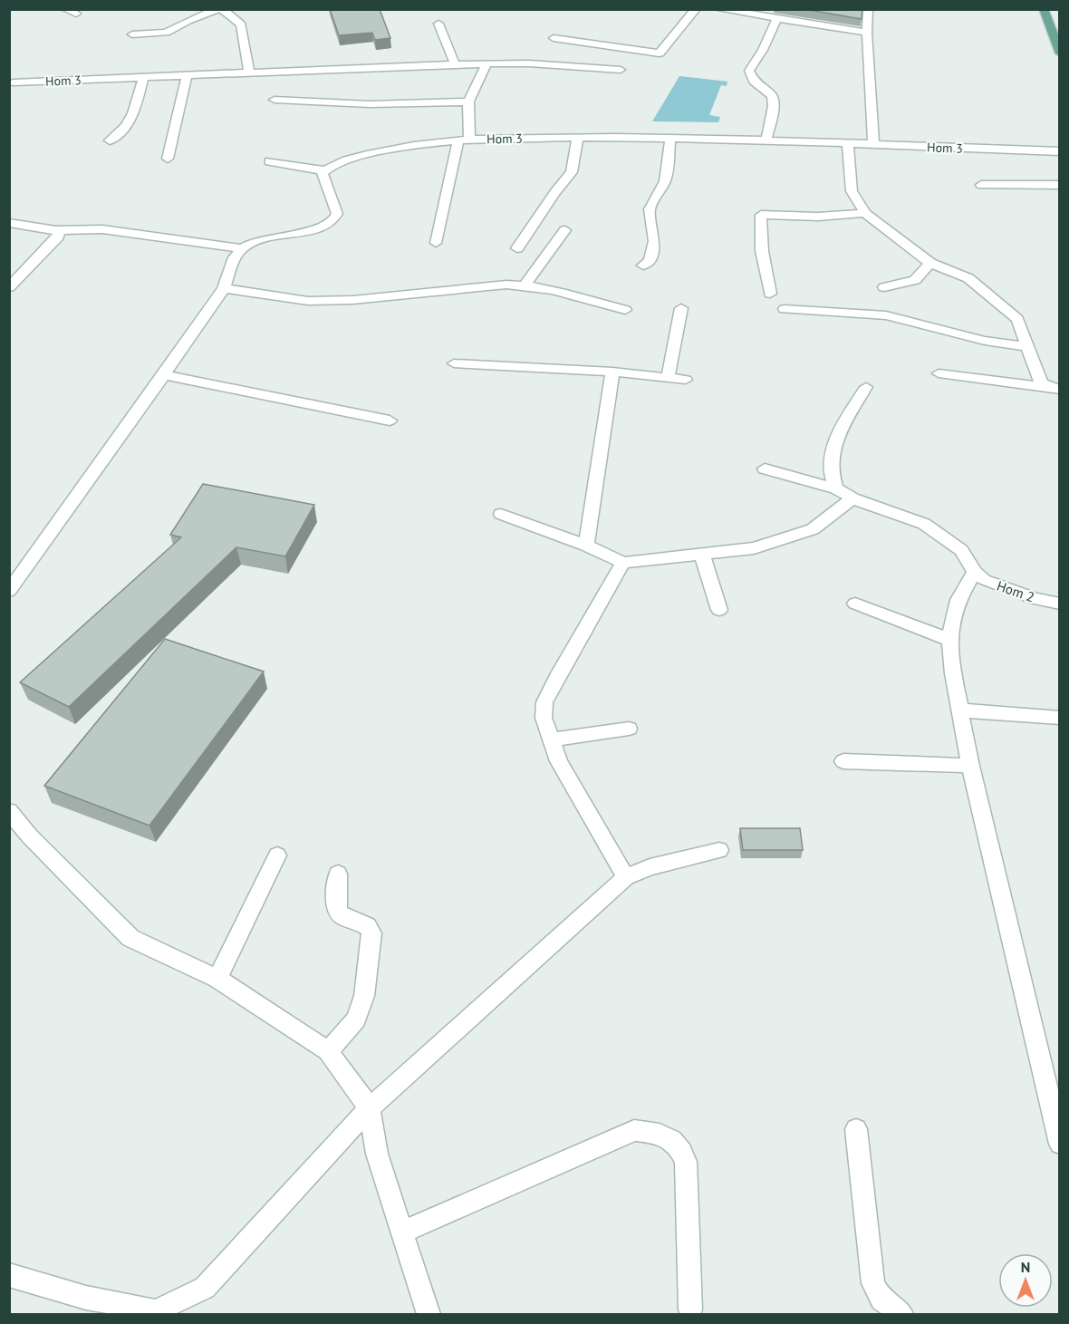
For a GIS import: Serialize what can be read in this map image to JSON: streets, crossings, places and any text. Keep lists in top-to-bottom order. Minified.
{"streets":{"street":["Hom 3","Hom 2"]},"north":"top"}
